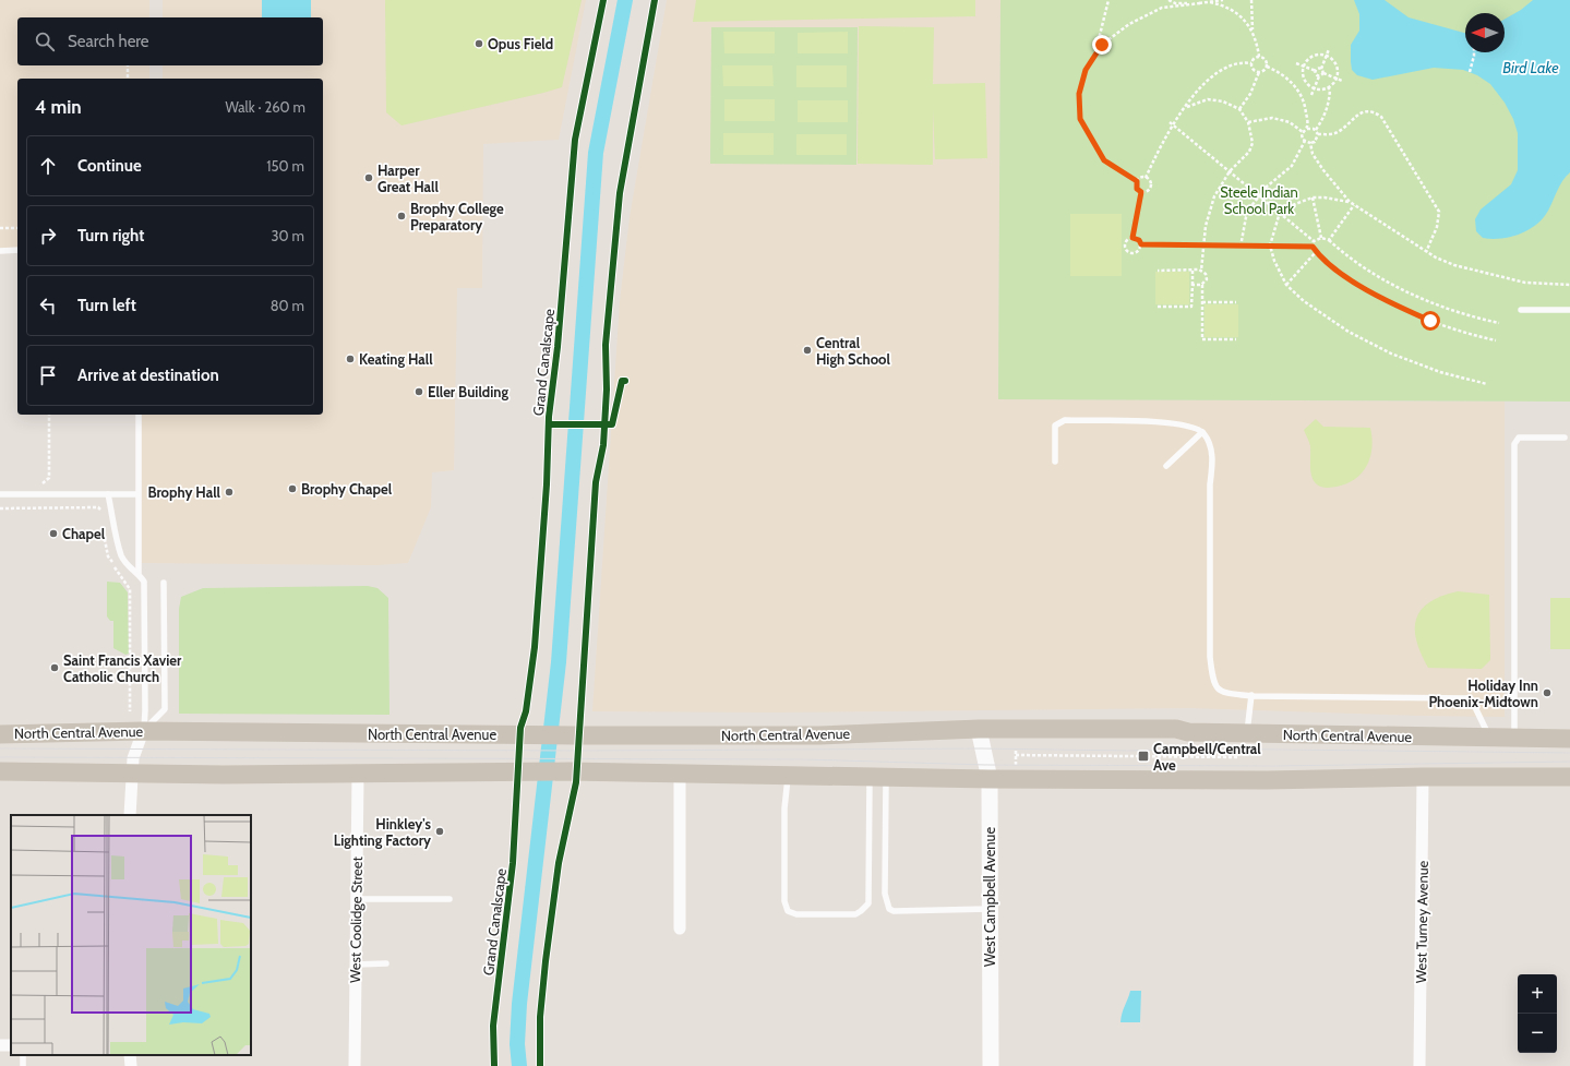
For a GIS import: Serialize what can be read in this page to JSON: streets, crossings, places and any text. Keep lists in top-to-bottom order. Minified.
{"streets":{"main road":["North Central Avenue"],"street":["West Campbell Avenue","West Coolidge Street","West Turney Avenue"],"cycle path":["Grand Canalscape"]},"crossings":[["North Central Avenue","West Campbell Avenue"]],"water":["Bird Lake"],"parks":["Steele Indian School Park"],"places":{"other":["Opus Field","Harper Great Hall","Brophy College Preparatory","Central High School","Keating Hall","Eller Building","Brophy Chapel","Brophy Hall","Chapel","Saint Francis Xavier Catholic Church","Holiday Inn Phoenix-Midtown","Hinkley's Lighting Factory"],"transit":["Campbell/Central Ave"]},"north":"left","page":{"search":"Search here","heading":["4 min","Walk · 260 m"],"list":[["Continue","150 m"],["Turn right","30 m"],["Turn left","80 m"],"Arrive at destination"],"map_buttons":["+","−"]}}
